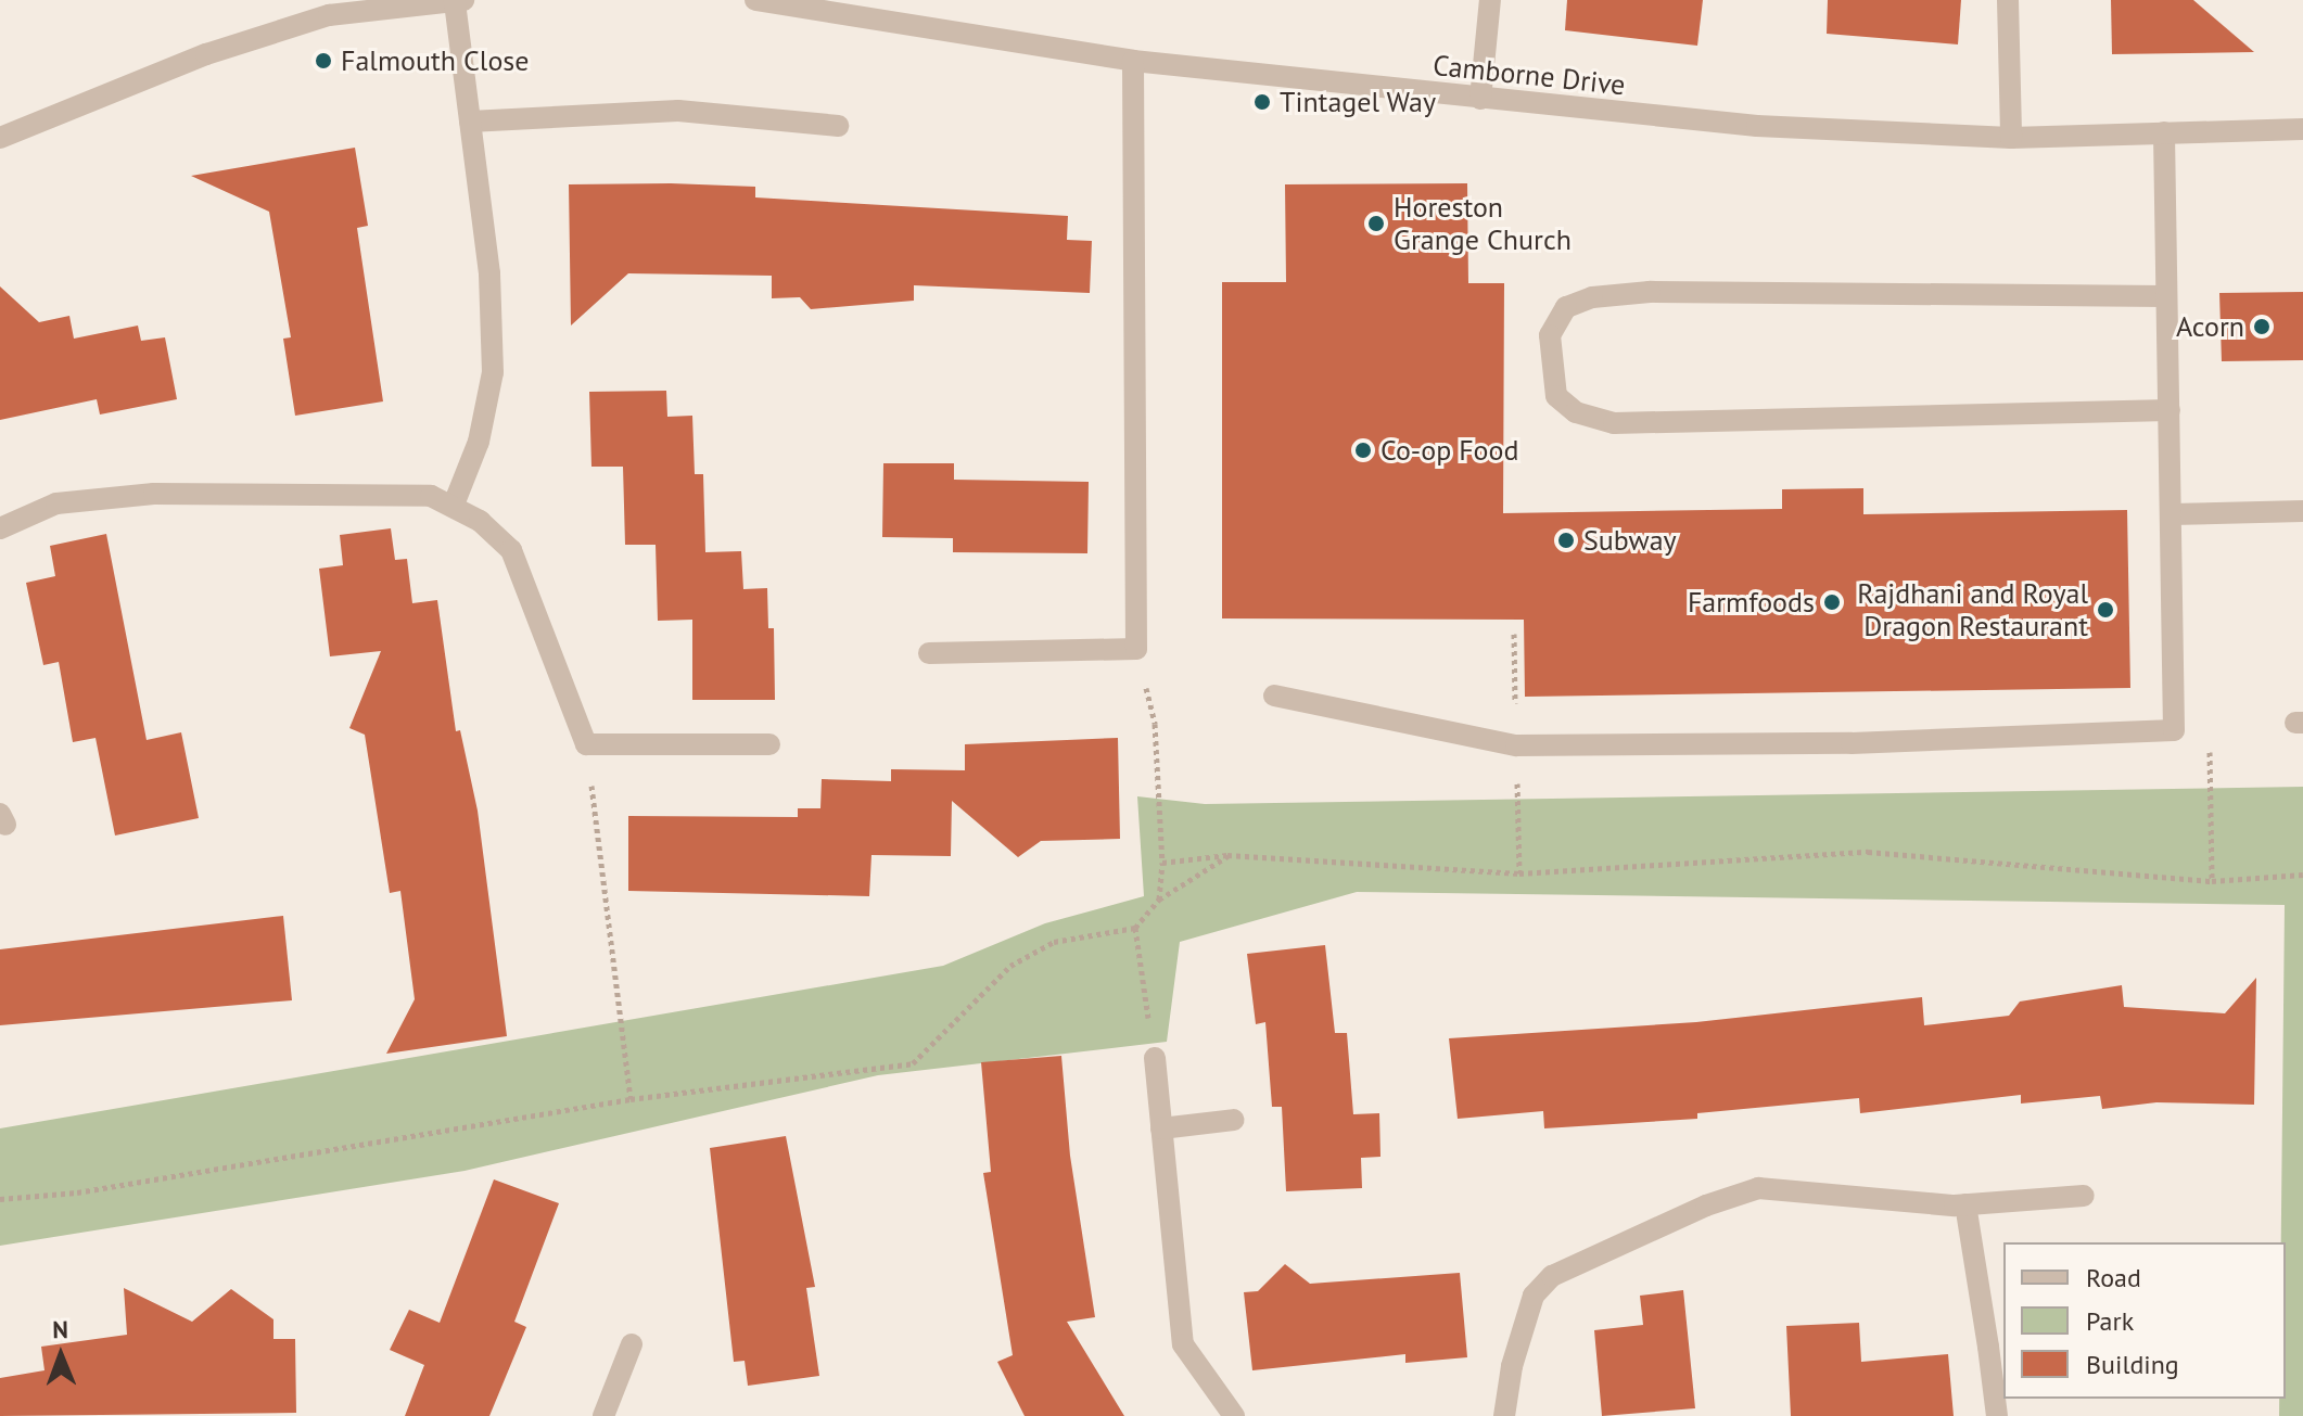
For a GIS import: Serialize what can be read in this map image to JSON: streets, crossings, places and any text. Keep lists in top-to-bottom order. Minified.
{"streets":{"street":["Camborne Drive"]},"places":["Falmouth Close","Tintagel Way","Horeston Grange Church","Acorn","Co-op Food","Subway","Farmfoods","Rajdhani and Royal Dragon Restaurant"],"legend":["Road","Park","Building"],"north":"top"}
